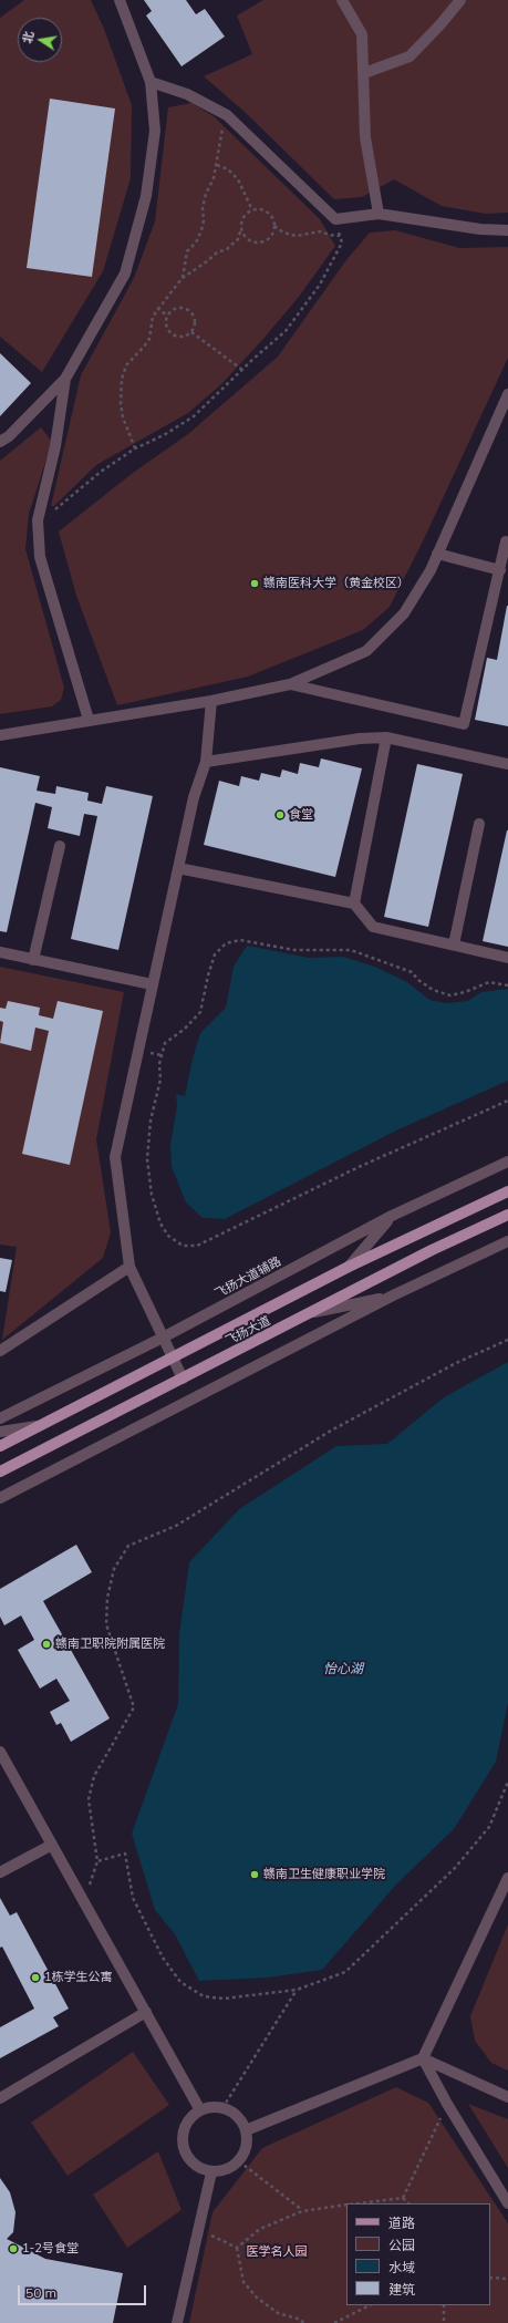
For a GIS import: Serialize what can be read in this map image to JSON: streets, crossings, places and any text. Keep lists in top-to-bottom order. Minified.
{"streets":{"main road":["飞扬大道"],"street":["飞扬大道辅路"]},"water":["怡心湖"],"parks":["医学名人园"],"places":["赣南医科大学（黄金校区）","食堂","赣南卫职院附属医院","赣南卫生健康职业学院","1栋学生公寓","1-2号食堂"],"legend":["道路","公园","水域","建筑"],"scale_bar":"50 m","north":"left"}
